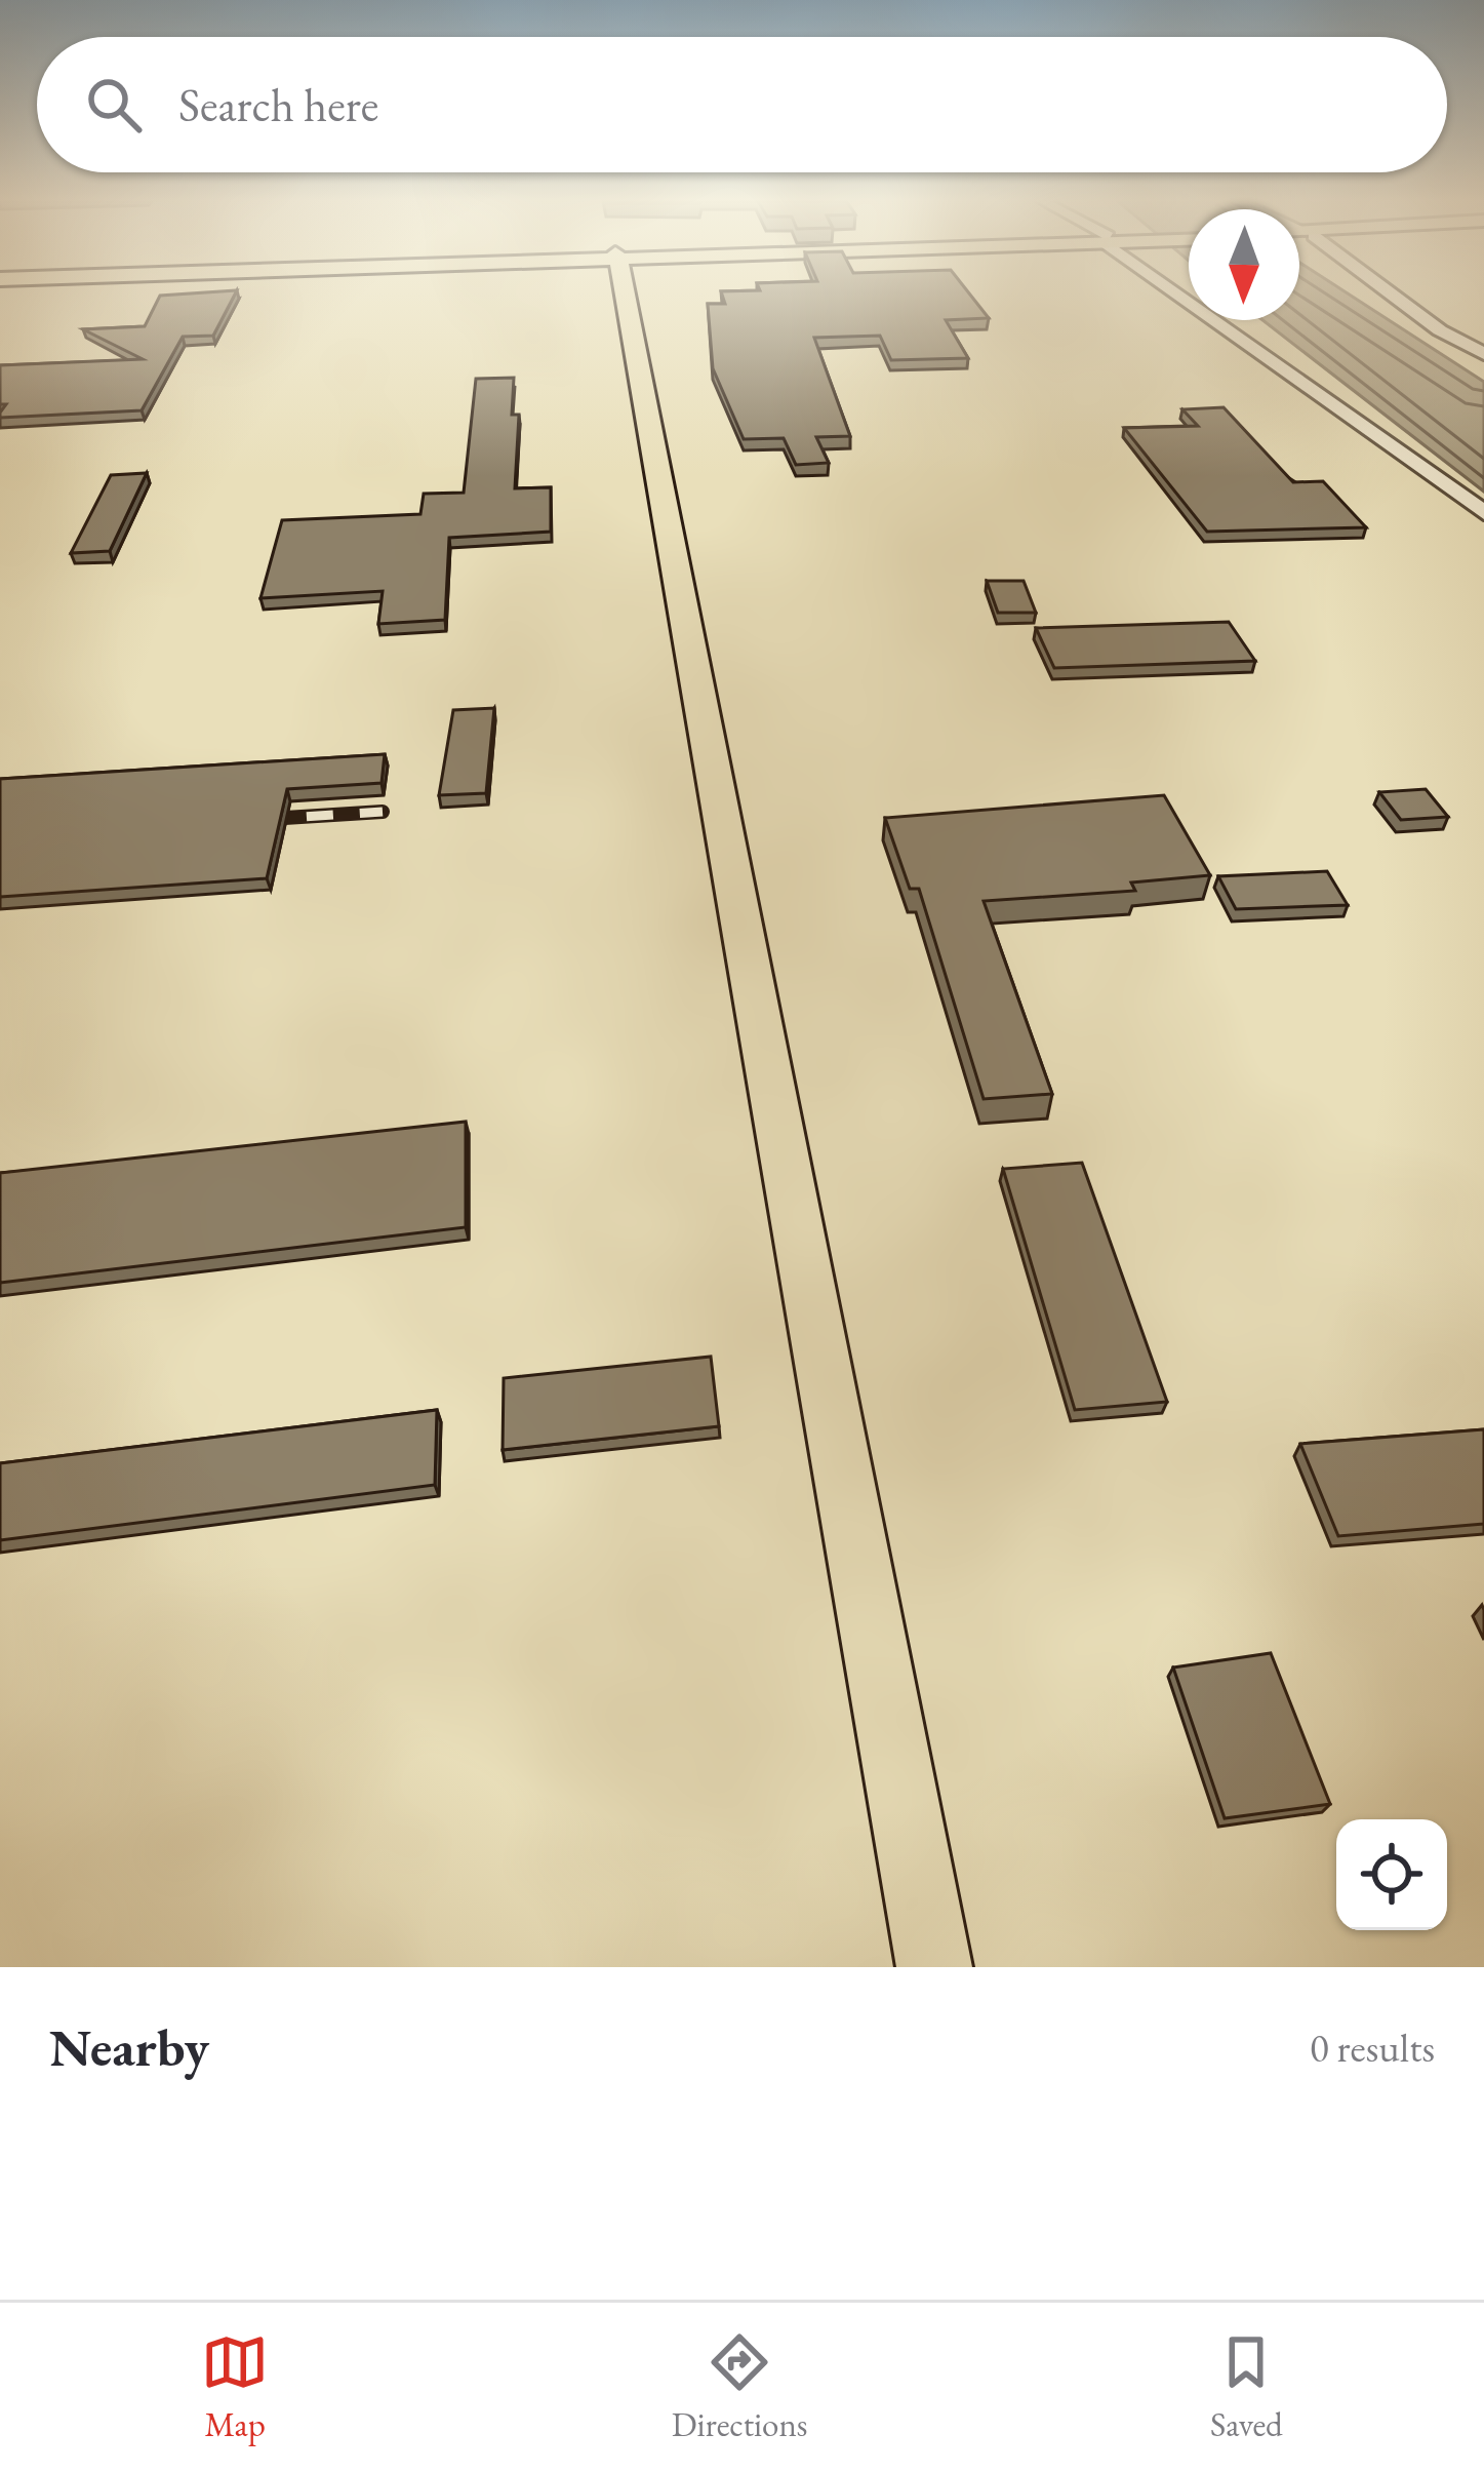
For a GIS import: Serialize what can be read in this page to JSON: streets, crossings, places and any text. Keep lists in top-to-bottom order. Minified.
{"north":"bottom","page":{"search":"Search here","heading":["Nearby","0 results"],"nav":["Map","Directions","Saved"]}}
